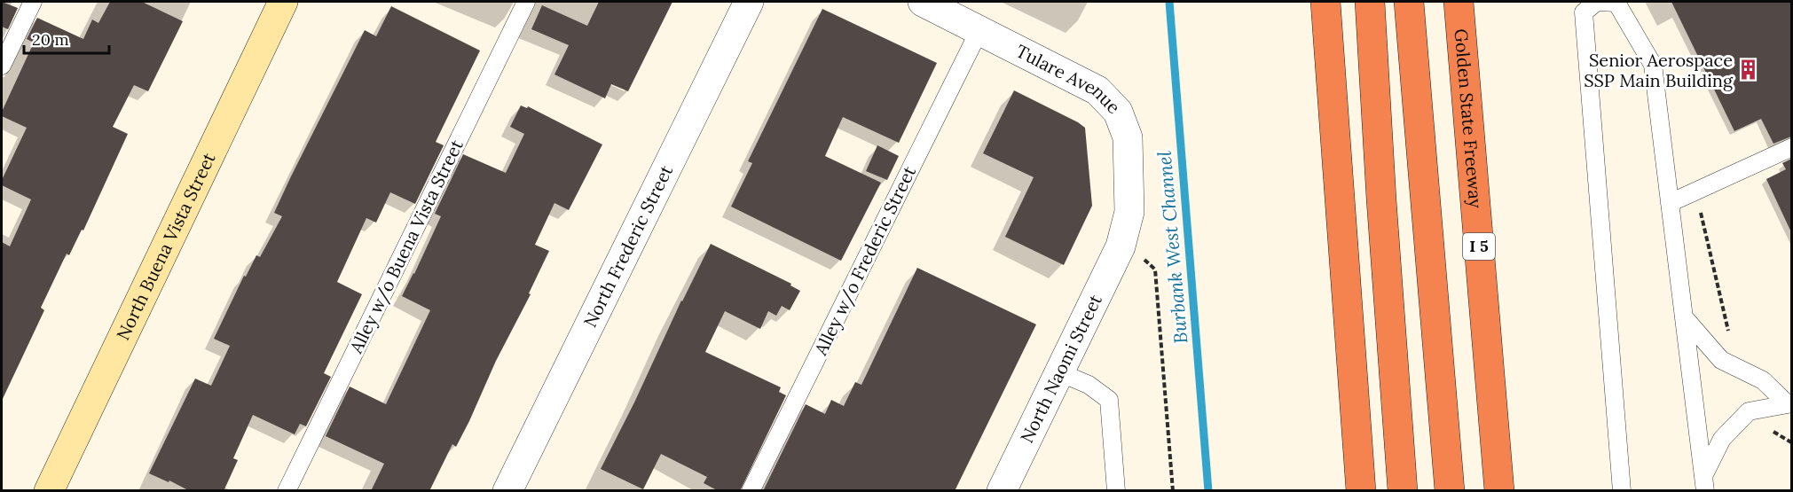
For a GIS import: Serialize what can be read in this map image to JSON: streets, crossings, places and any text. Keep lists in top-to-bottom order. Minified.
{"streets":{"highway":["Golden State Freeway","I 5"],"main road":["North Buena Vista Street"],"street":["Tulare Avenue","North Frederic Street","North Naomi Street"],"lane":["Alley w/o Buena Vista Street","Alley w/o Frederic Street"]},"crossings":[["Tulare Avenue","Alley w/o Frederic Street"],["Tulare Avenue","North Naomi Street"]],"water":["Burbank West Channel"],"places":{"building":["Senior Aerospace SSP Main Building"]},"scale_bar":"20 m"}
